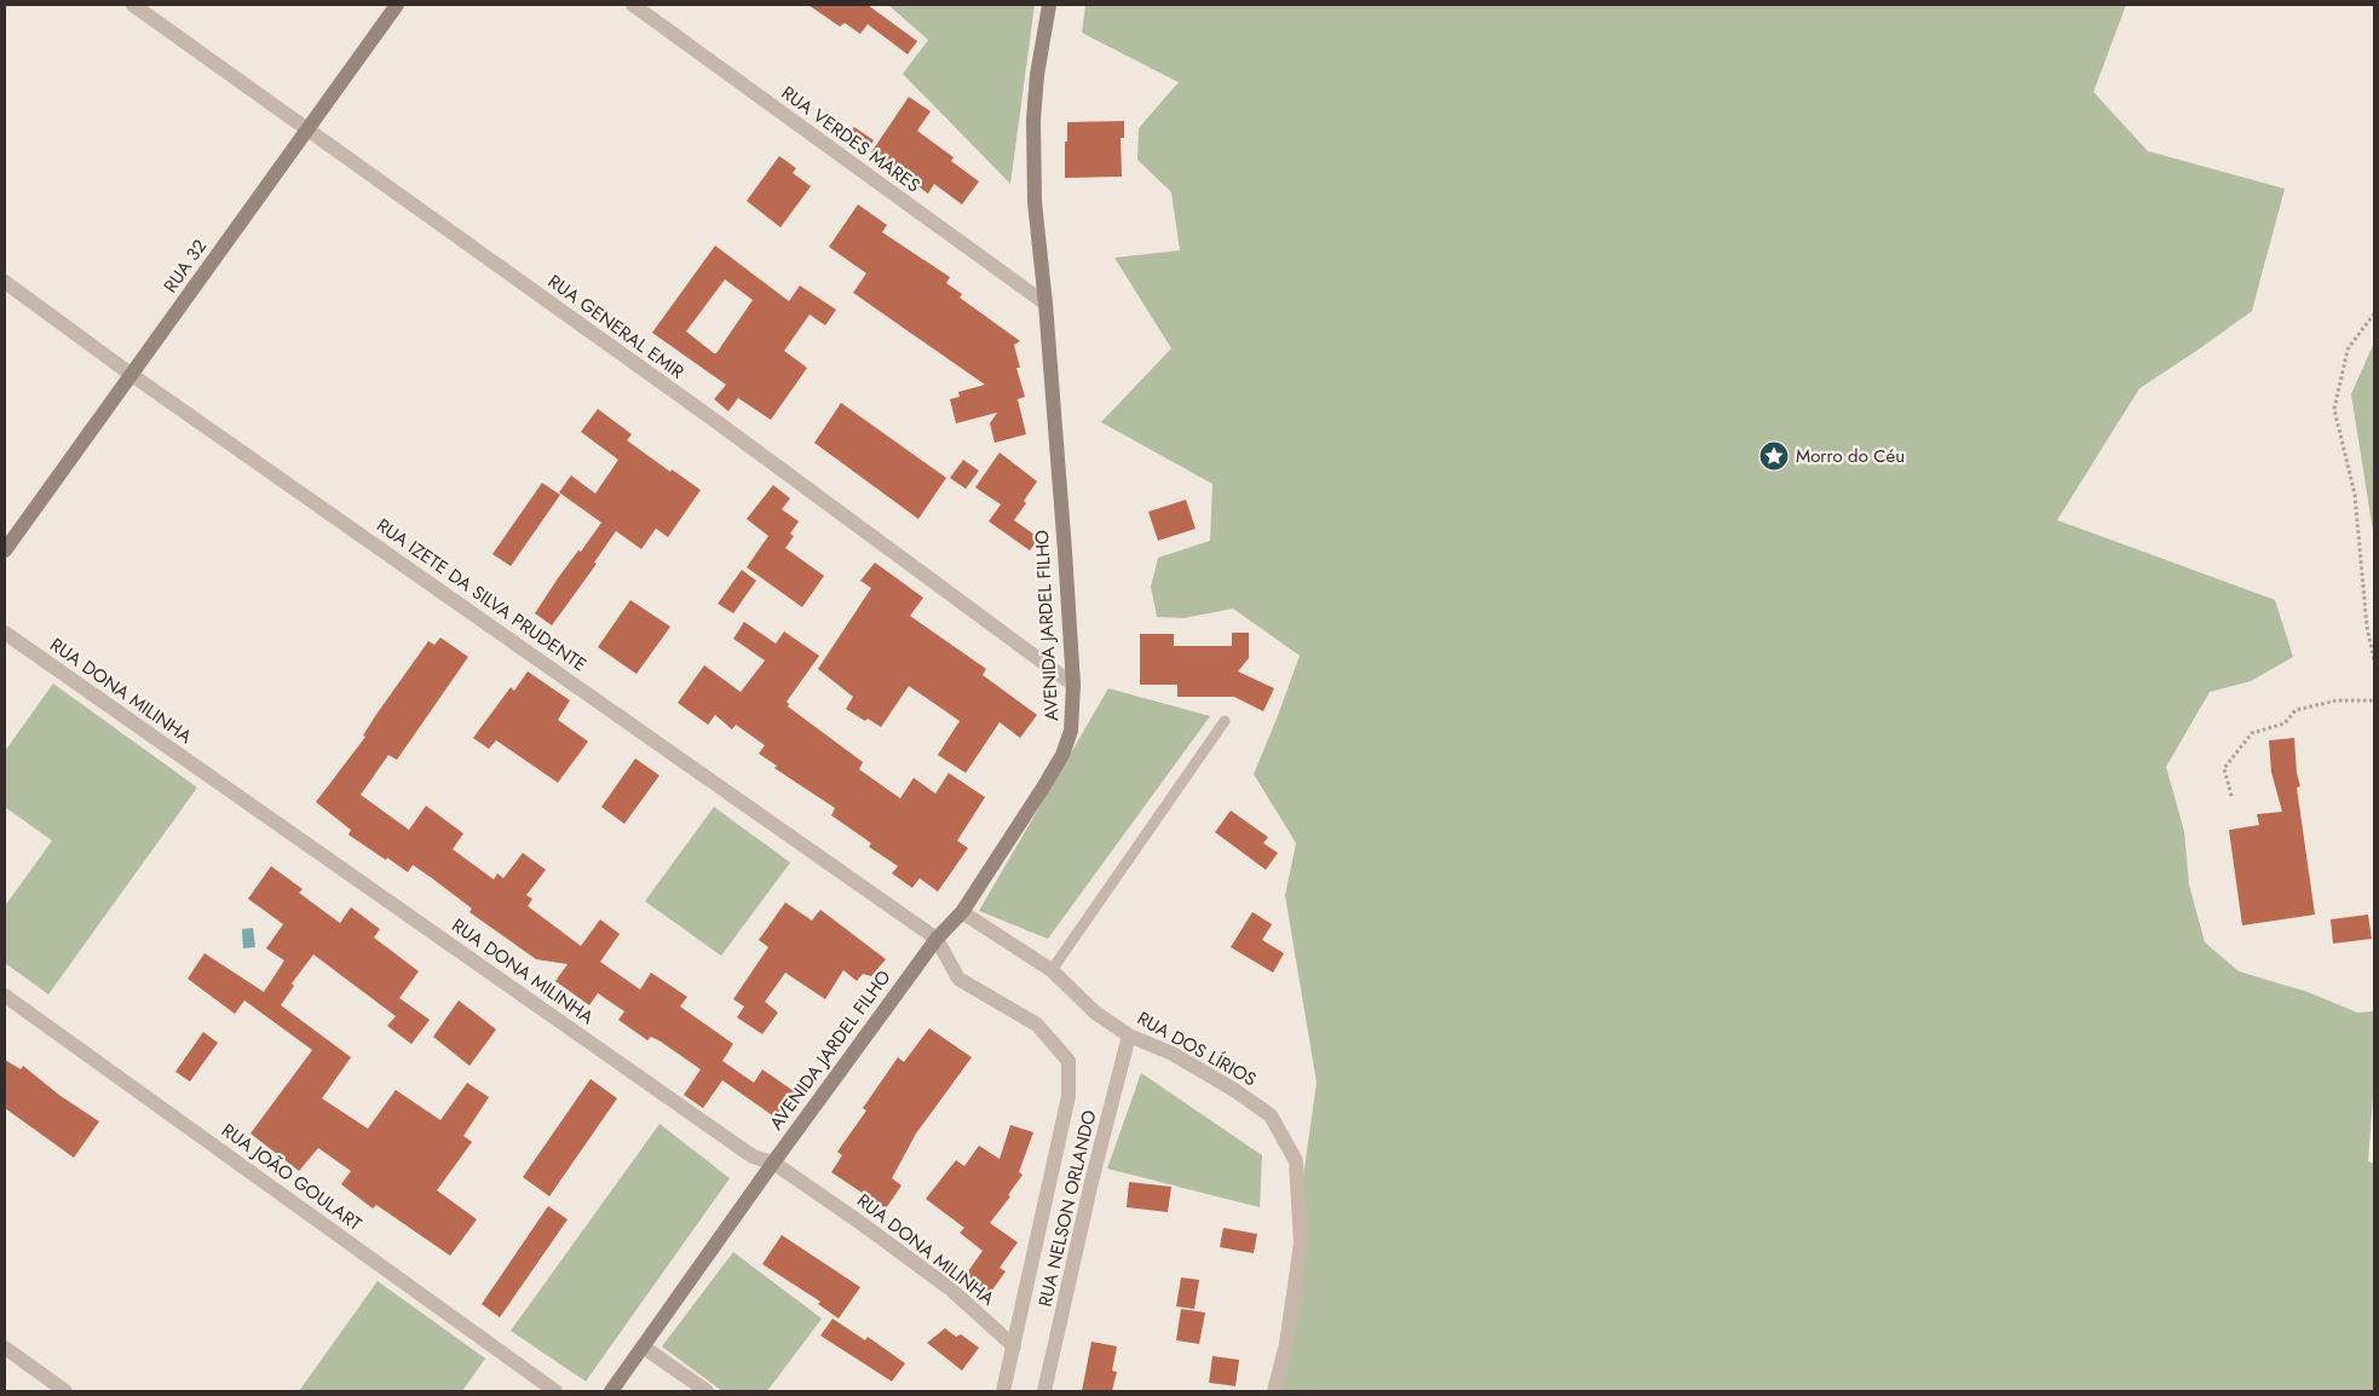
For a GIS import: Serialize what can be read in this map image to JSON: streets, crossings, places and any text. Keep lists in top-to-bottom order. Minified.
{"streets":{"main road":["RUA 32","AVENIDA JARDEL FILHO"],"street":["RUA VERDES MARES","RUA GENERAL EMIR","RUA IZETE DA SILVA PRUDENTE","RUA DONA MILINHA","RUA DOS LÍRIOS","RUA JOÃO GOULART","RUA NELSON ORLANDO"]},"crossings":[["RUA VERDES MARES","AVENIDA JARDEL FILHO"],["RUA 32","RUA GENERAL EMIR"],["RUA 32","RUA IZETE DA SILVA PRUDENTE"],["RUA GENERAL EMIR","AVENIDA JARDEL FILHO"],["RUA IZETE DA SILVA PRUDENTE","AVENIDA JARDEL FILHO"],["RUA IZETE DA SILVA PRUDENTE","RUA NELSON ORLANDO"],["AVENIDA JARDEL FILHO","RUA DONA MILINHA"],["AVENIDA JARDEL FILHO","RUA DOS LÍRIOS"],["AVENIDA JARDEL FILHO","RUA NELSON ORLANDO"],["RUA DONA MILINHA","RUA NELSON ORLANDO"],["RUA DOS LÍRIOS","RUA NELSON ORLANDO"]],"places":{"place":["Morro do Céu"]}}
